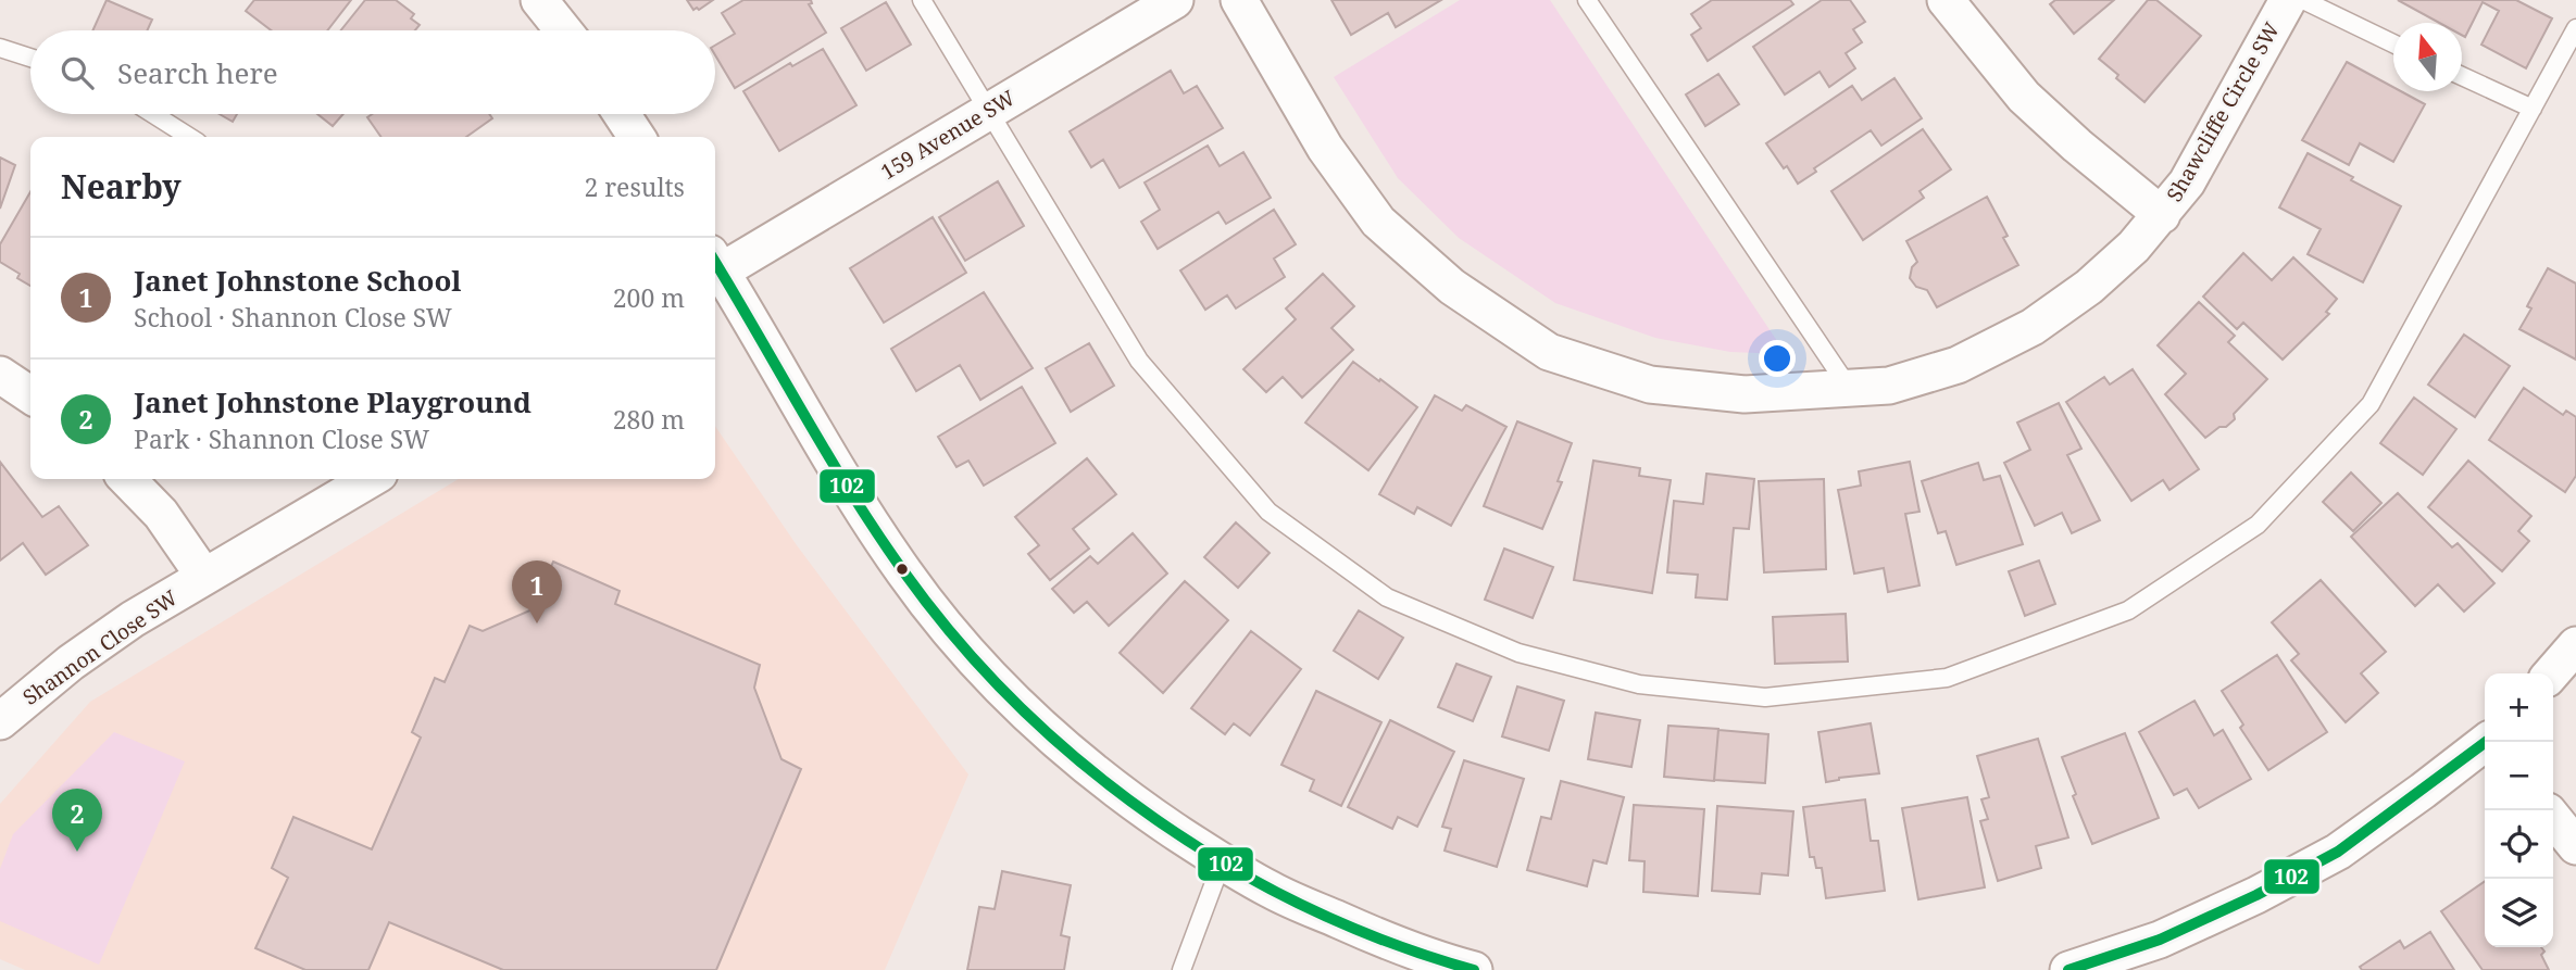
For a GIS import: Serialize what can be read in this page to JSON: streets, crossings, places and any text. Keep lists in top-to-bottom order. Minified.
{"streets":{"street":["Shawcliffe Circle SW","159 Avenue SW","Shannon Close SW"]},"lines":["transit line 102"],"north":"top","page":{"search":"Search here","heading":["Nearby","2 results"],"list":[{"mark":"1","name":"Janet Johnstone School","note":"School · Shannon Close SW","value":"200 m"},{"mark":"2","name":"Janet Johnstone Playground","note":"Park · Shannon Close SW","value":"280 m"}],"pins":["1","2"],"map_buttons":["+","−"]}}
